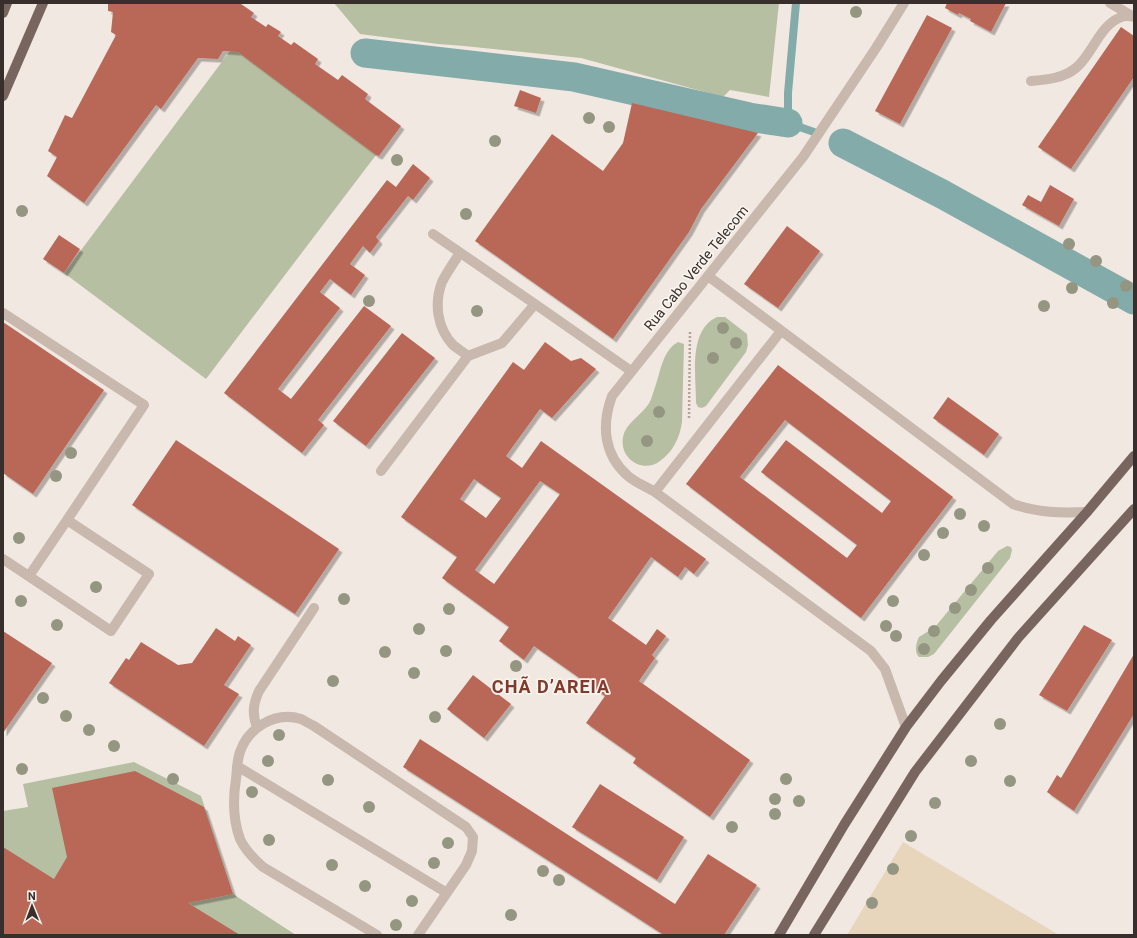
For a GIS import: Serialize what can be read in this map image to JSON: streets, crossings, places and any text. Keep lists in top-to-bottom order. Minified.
{"streets":{"street":["Rua Cabo Verde Telecom"]},"districts":["CHÃ D’AREIA"],"north":"top"}
